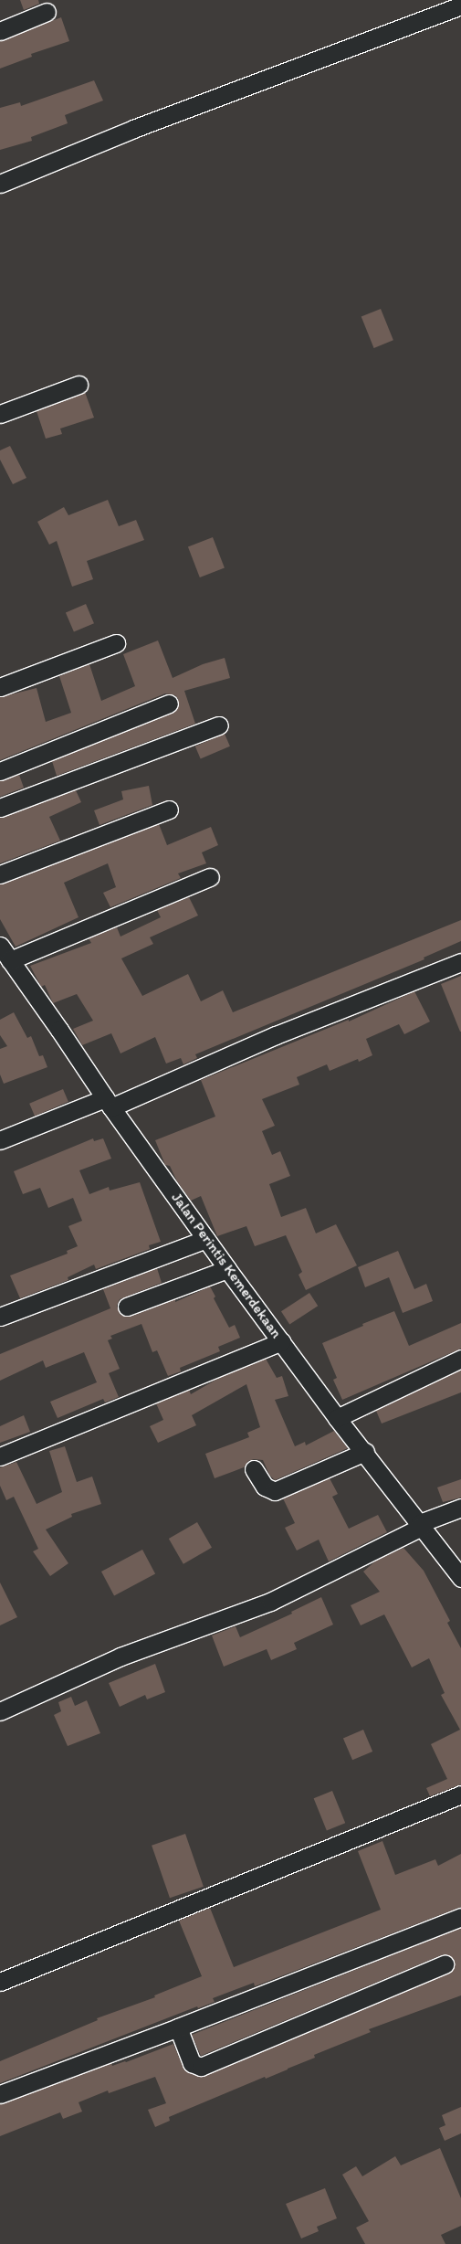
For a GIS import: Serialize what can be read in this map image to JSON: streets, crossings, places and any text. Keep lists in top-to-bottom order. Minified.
{"streets":{"street":["Jalan Perintis Kemerdekaan"]}}
